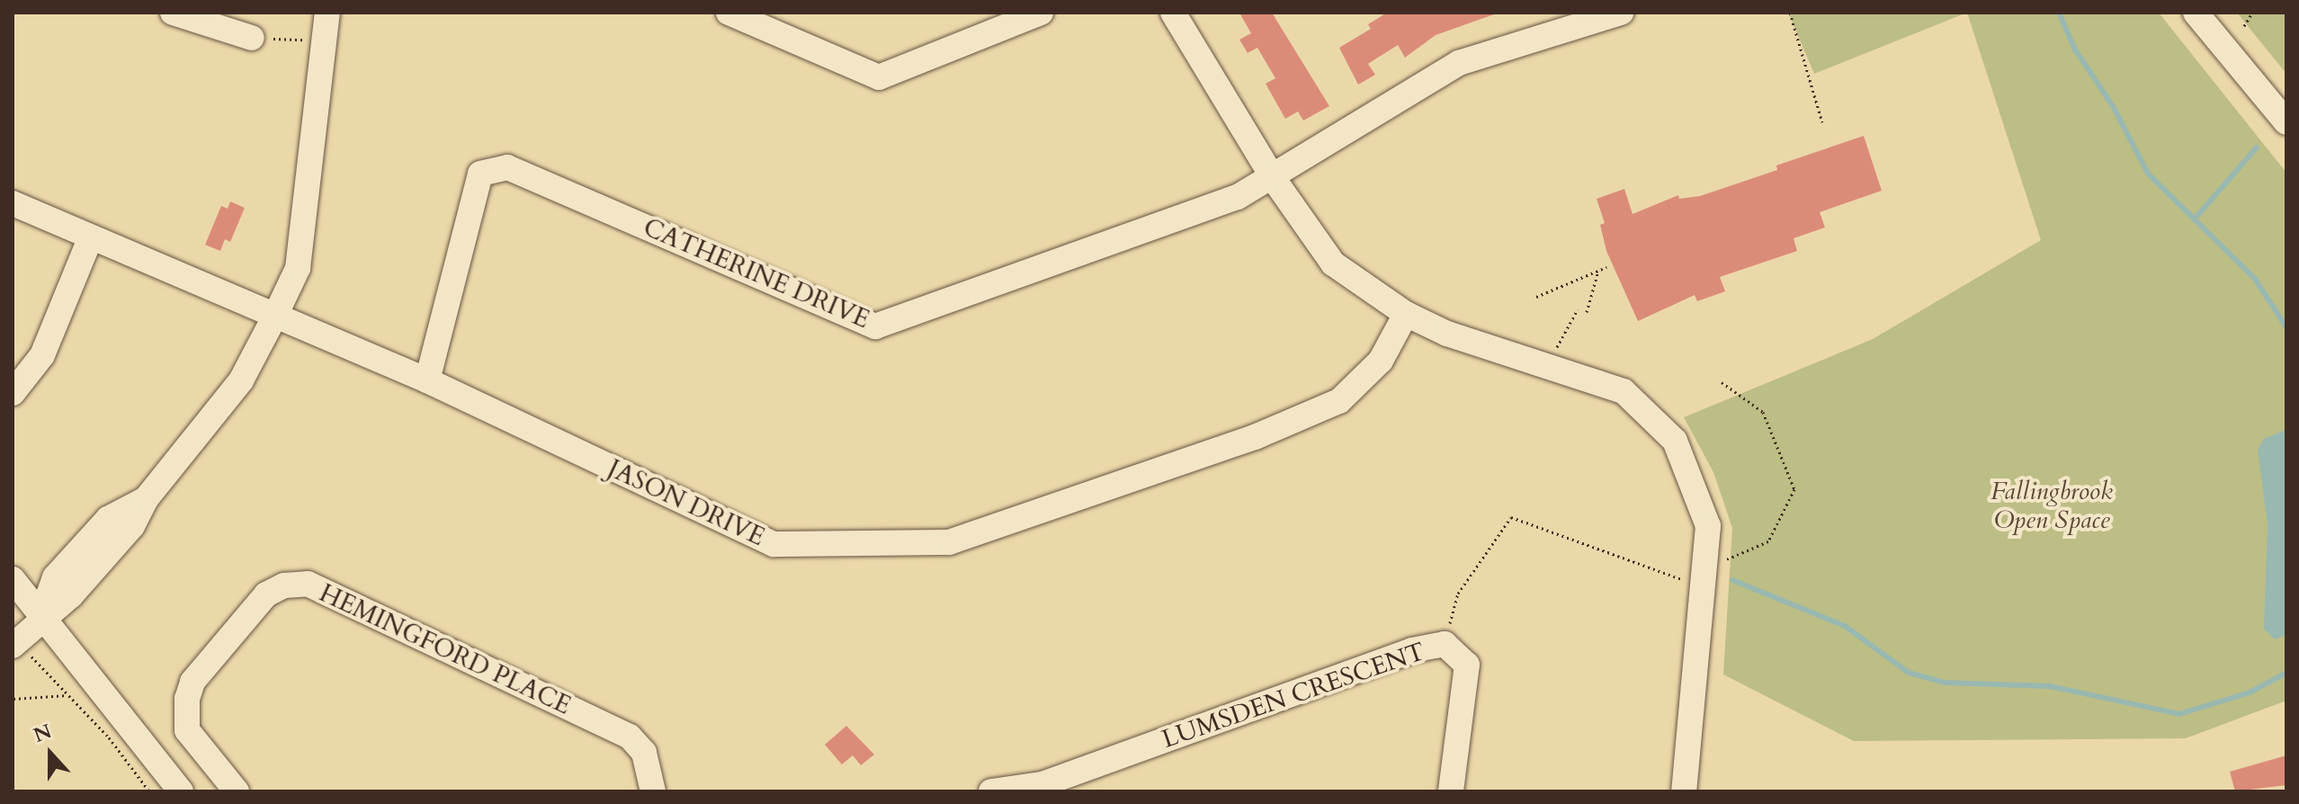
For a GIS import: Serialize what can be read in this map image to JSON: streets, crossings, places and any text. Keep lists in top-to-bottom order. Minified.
{"streets":{"street":["CATHERINE DRIVE","JASON DRIVE","HEMINGFORD PLACE","LUMSDEN CRESCENT"]},"crossings":[["CATHERINE DRIVE","JASON DRIVE"]],"parks":["Fallingbrook Open Space"],"north":"top"}
